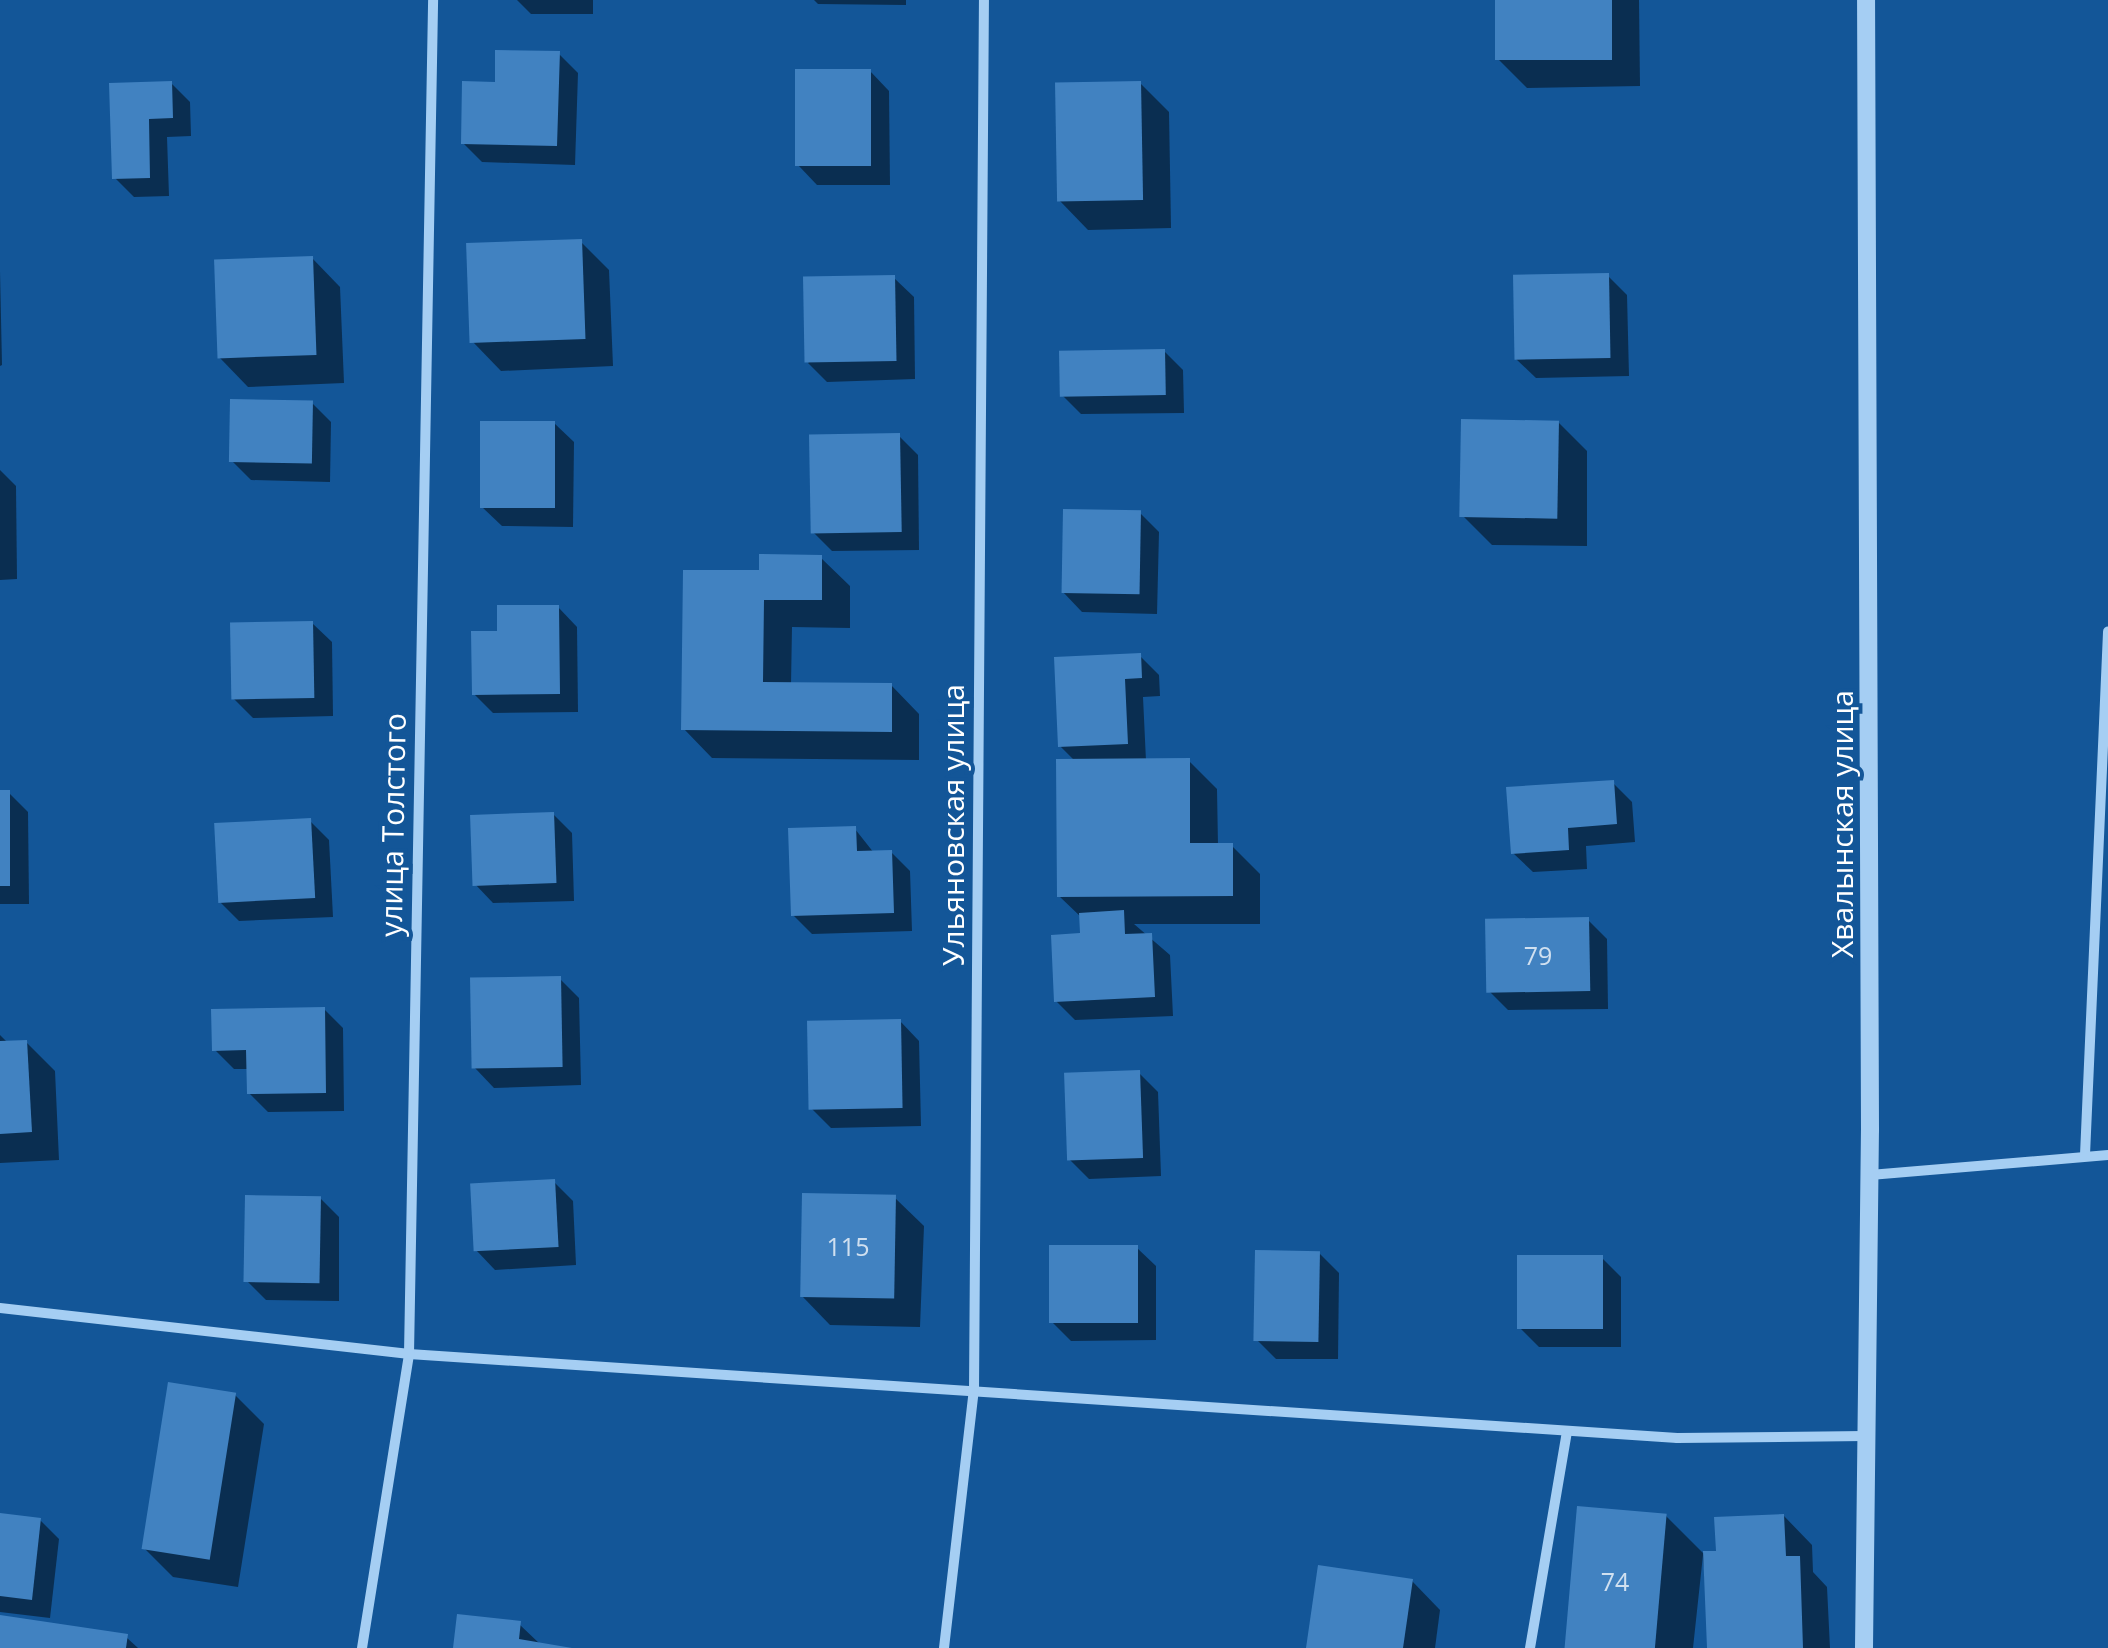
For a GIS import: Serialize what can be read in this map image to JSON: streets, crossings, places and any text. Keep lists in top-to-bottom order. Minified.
{"streets":{"street":["Хвалынская улица","улица Толстого","Ульяновская улица"]},"house_numbers":["79","115","74"]}
